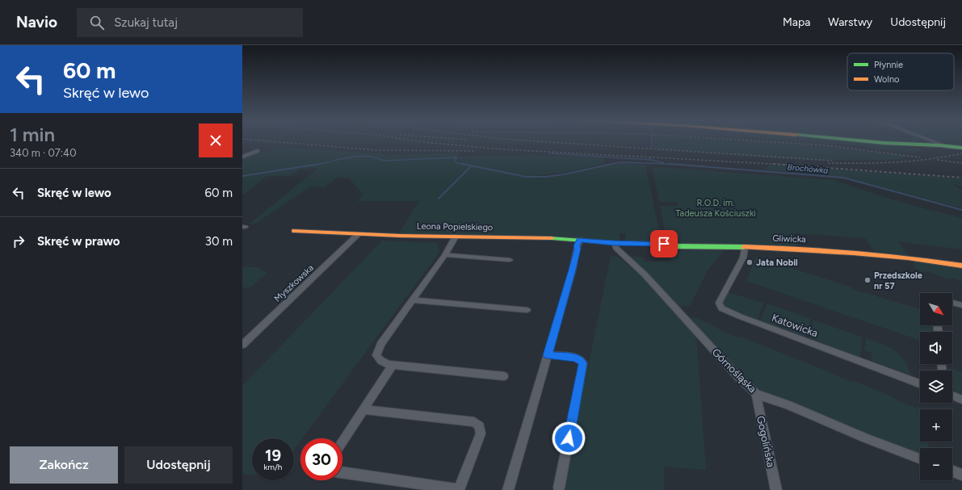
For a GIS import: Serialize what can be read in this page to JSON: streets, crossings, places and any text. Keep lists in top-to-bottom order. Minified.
{"streets":{"street":["Leona Popielskiego","Gliwicka","Myszkowska","Katowicka","Górnośląska","Gogolińska"]},"crossings":[["Leona Popielskiego","Gliwicka"],["Leona Popielskiego","Myszkowska"],["Leona Popielskiego","Górnośląska"],["Gliwicka","Katowicka"],["Gliwicka","Górnośląska"],["Górnośląska","Gogolińska"]],"water":["Brochówka"],"parks":["R.O.D. im. Tadeusza Kościuszki"],"places":["Jata Nobil","Przedszkole nr 57"],"legend":["Płynnie","Wolno"],"north":"bottom right","page":{"header":"Navio","search":"Szukaj tutaj","nav":["Mapa","Warstwy","Udostępnij"],"turn":["60 m","Skręć w lewo"],"heading":["1 min","340 m · 07:40"],"list":[{"name":"Skręć w lewo","value":"60 m"},{"name":"Skręć w prawo","value":"30 m"}],"map_buttons":["+","−"],"speed":"19 km/h","limit":"30","buttons":["Zakończ","Udostępnij"]}}
